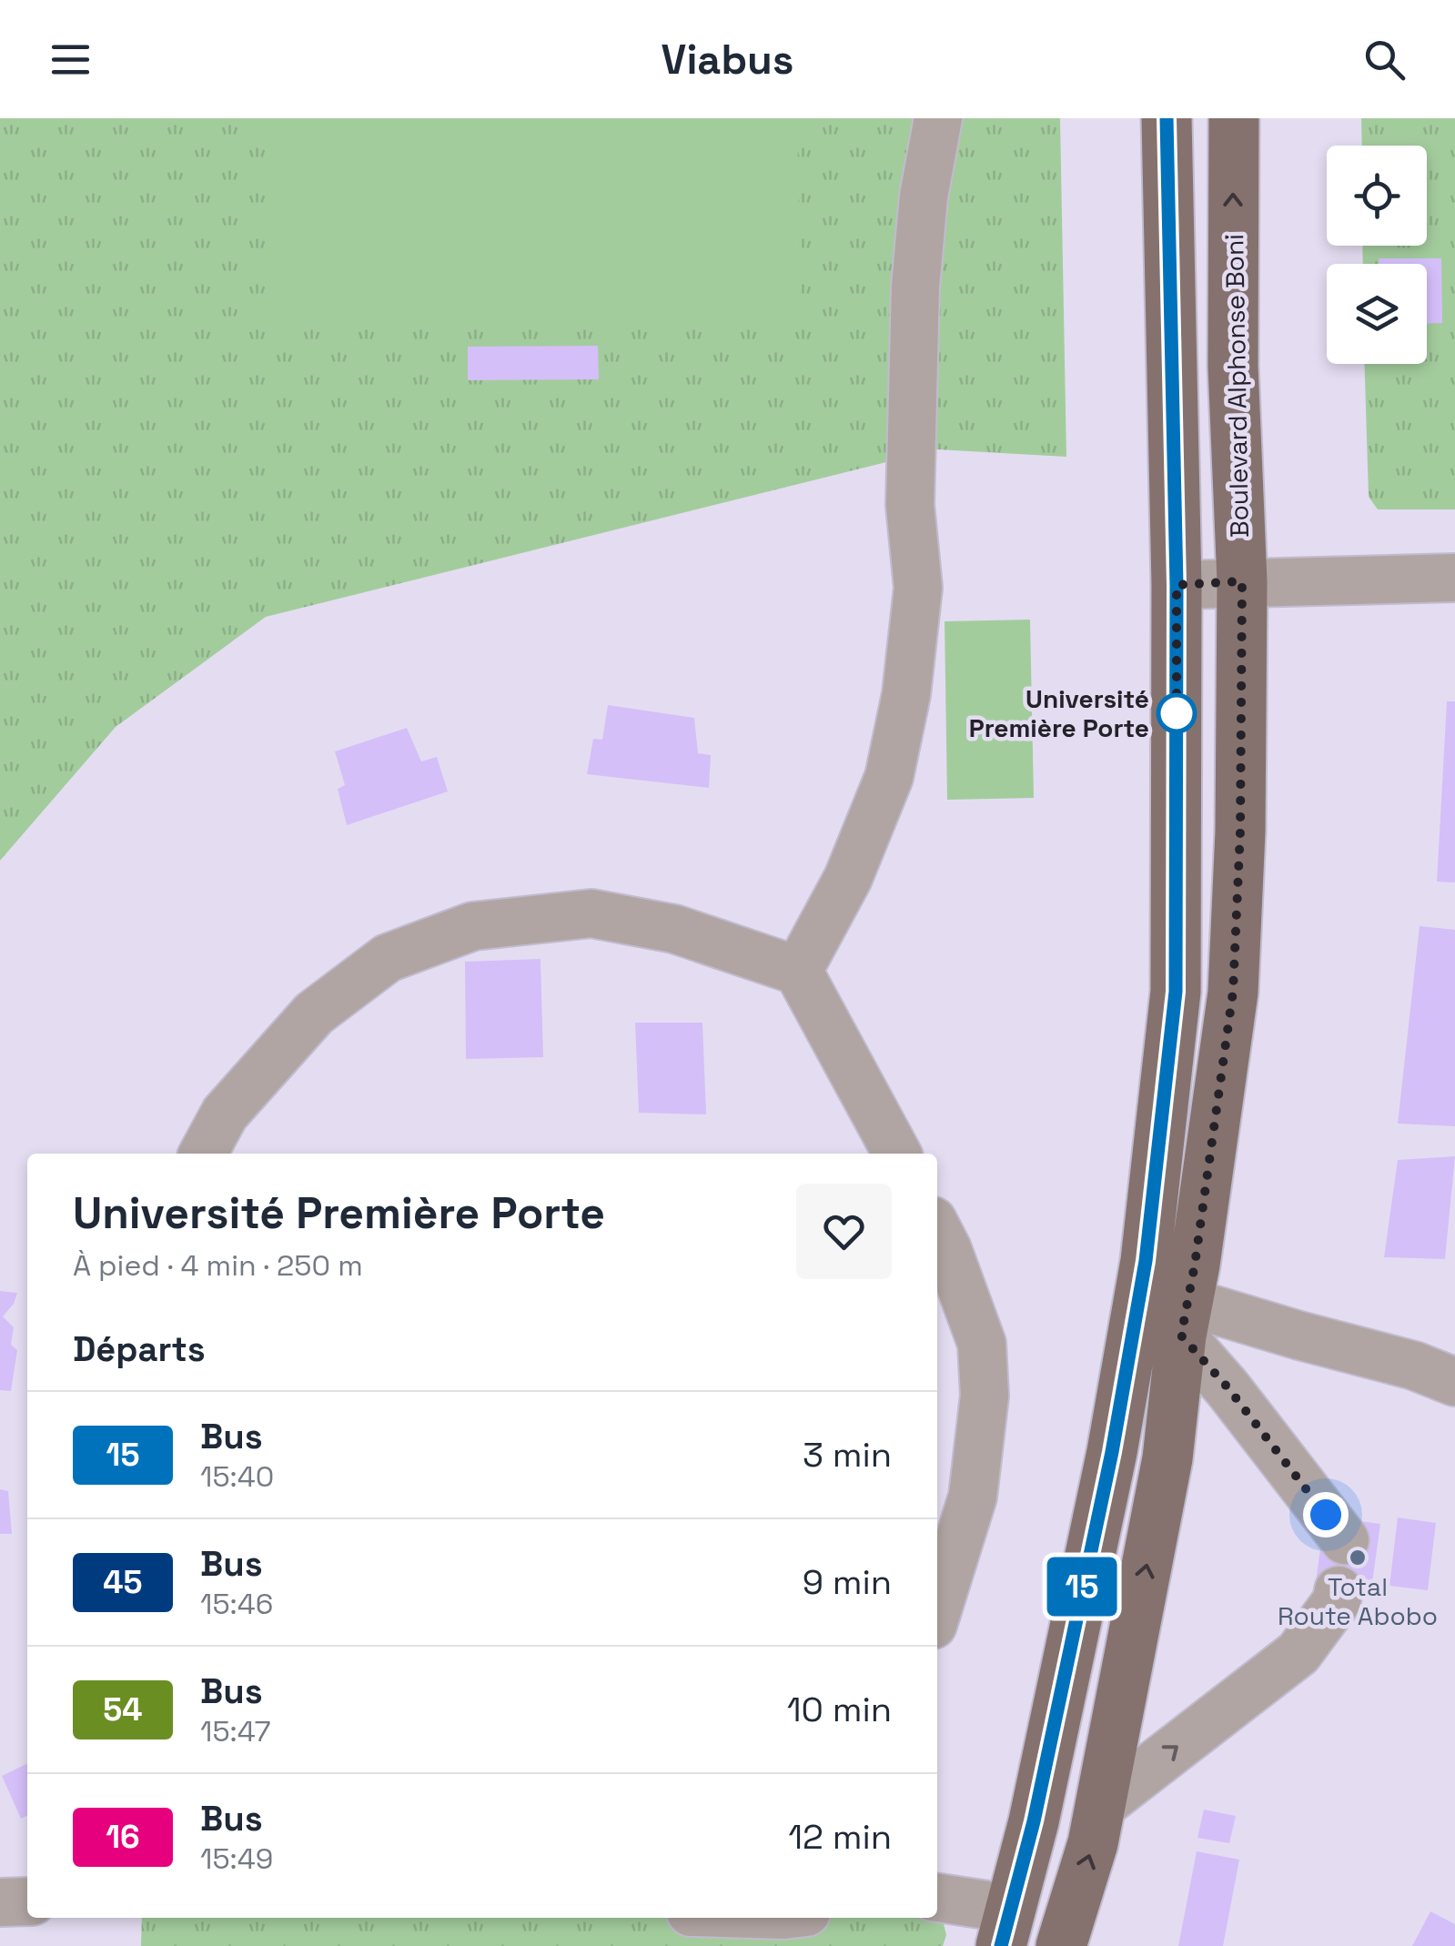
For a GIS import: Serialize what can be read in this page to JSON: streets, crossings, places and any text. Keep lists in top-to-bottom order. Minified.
{"streets":{"main road":["Boulevard Alphonse Boni"]},"places":["Université Première Porte","Total Route Abobo"],"lines":["bus line 15"],"page":{"header":"Viabus","on_map":"15","heading":[["Université Première Porte","À pied · 4 min · 250 m"],"Départs"],"list":[{"mark":"15","name":"Bus","note":"15:40","value":"3 min"},{"mark":"45","name":"Bus","note":"15:46","value":"9 min"},{"mark":"54","name":"Bus","note":"15:47","value":"10 min"},{"mark":"16","name":"Bus","note":"15:49","value":"12 min"}]}}
